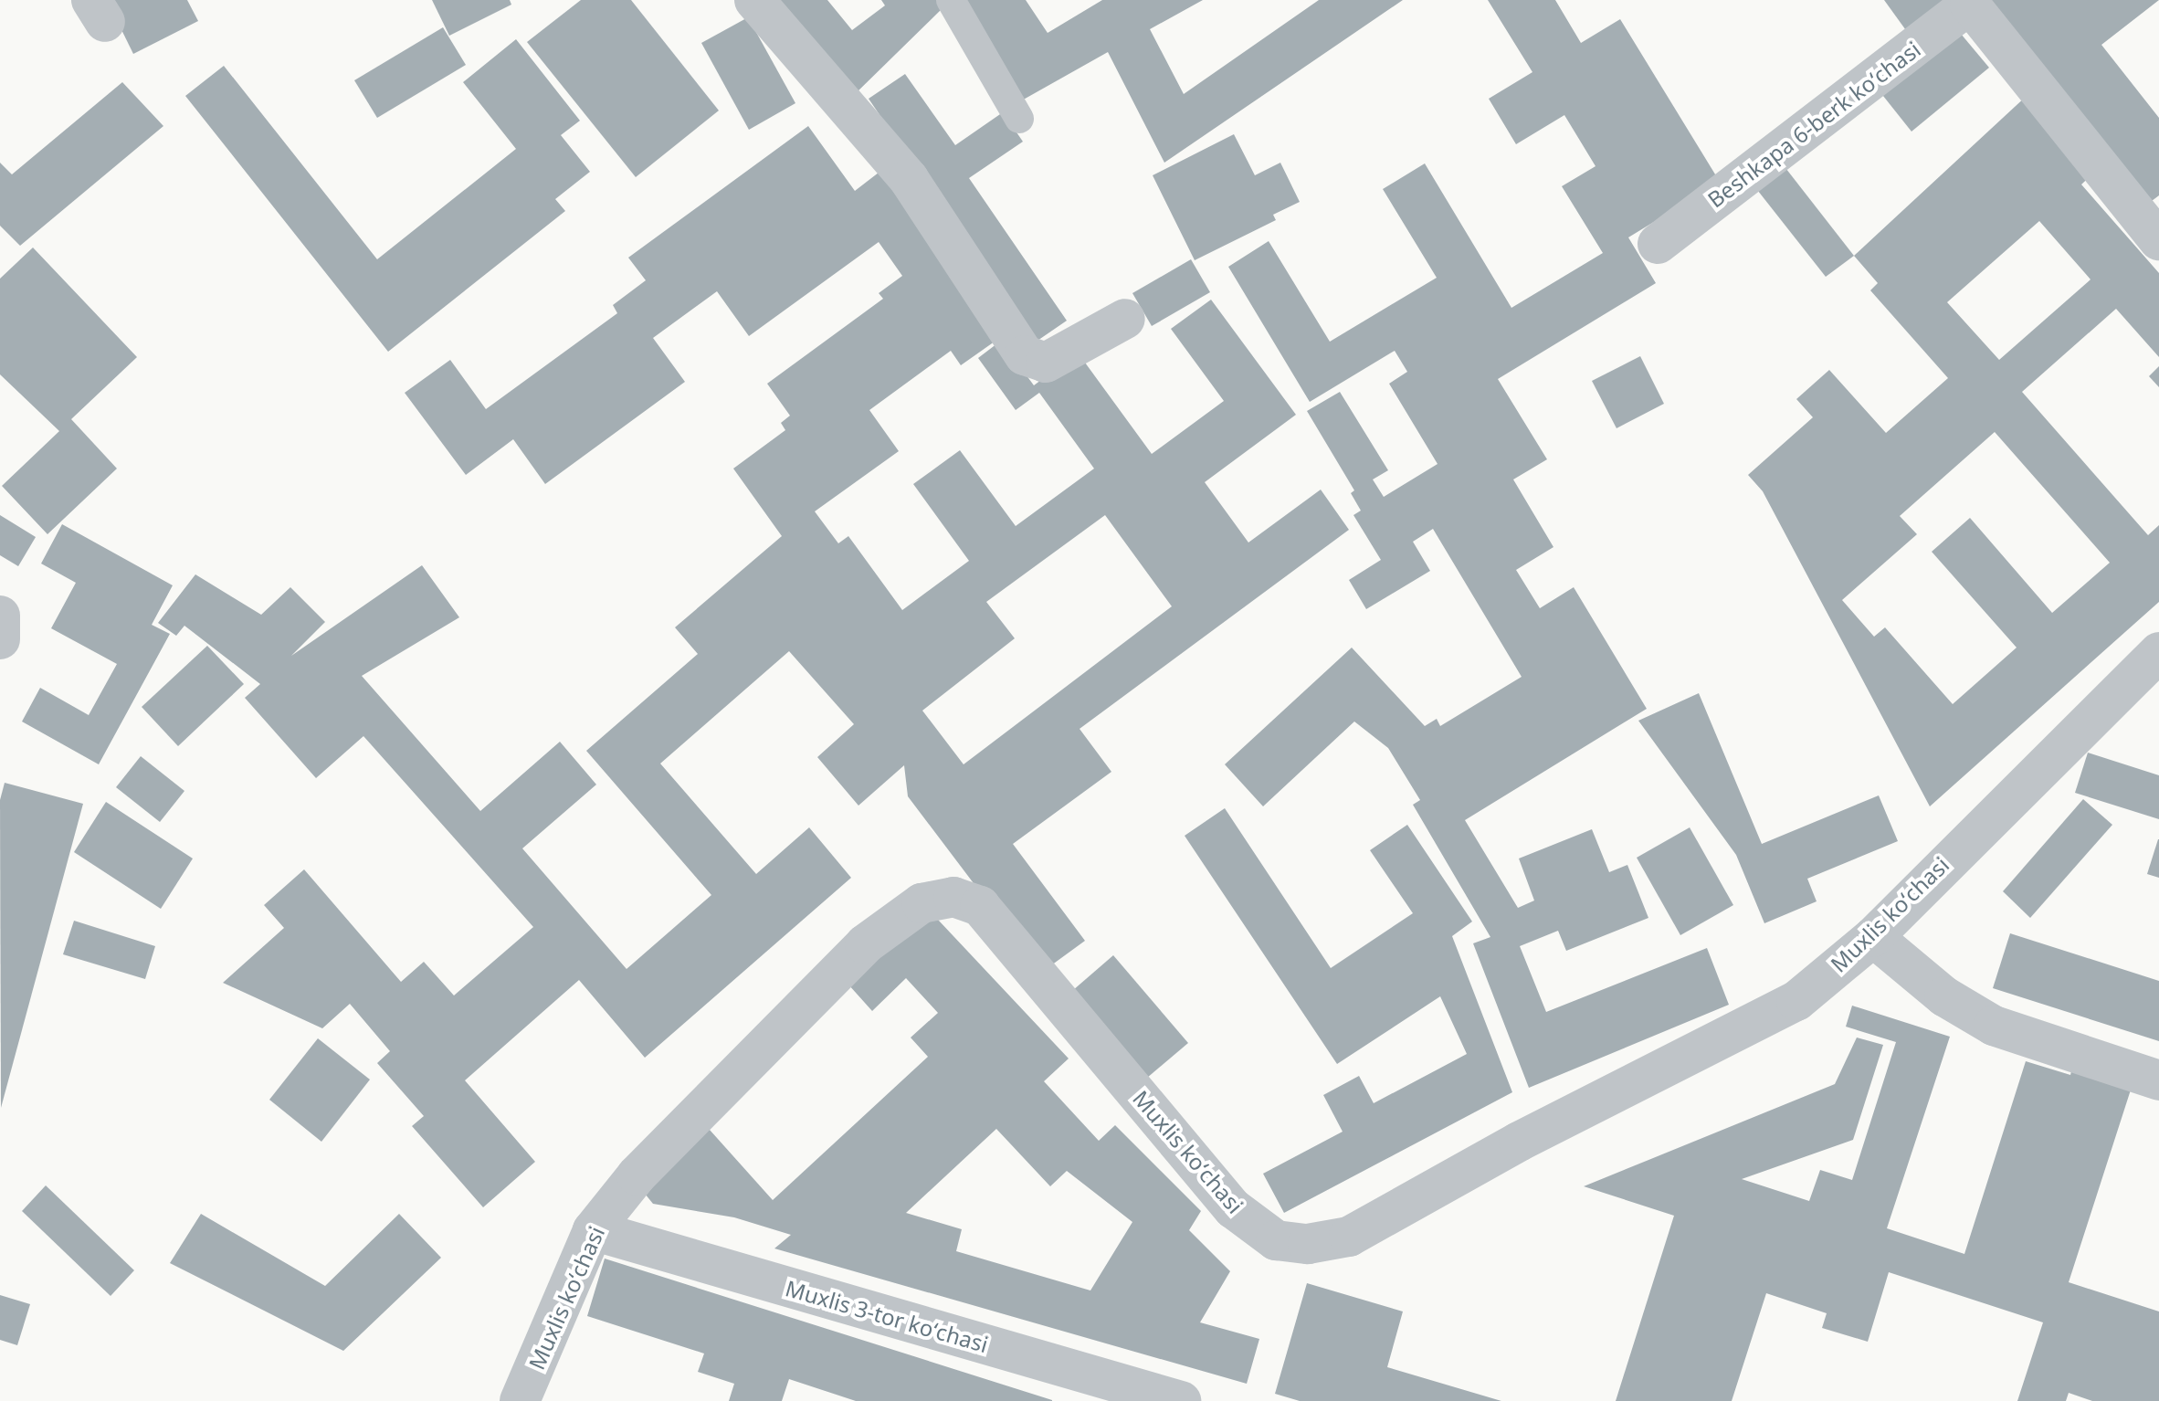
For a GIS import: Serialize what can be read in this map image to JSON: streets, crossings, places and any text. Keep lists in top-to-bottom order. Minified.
{"streets":{"street":["Beshkapa 6-berk koʻchasi","Muxlis koʻchasi","Muxlis 3-tor koʻchasi"]},"crossings":[["Muxlis koʻchasi","Muxlis 3-tor koʻchasi"]]}
